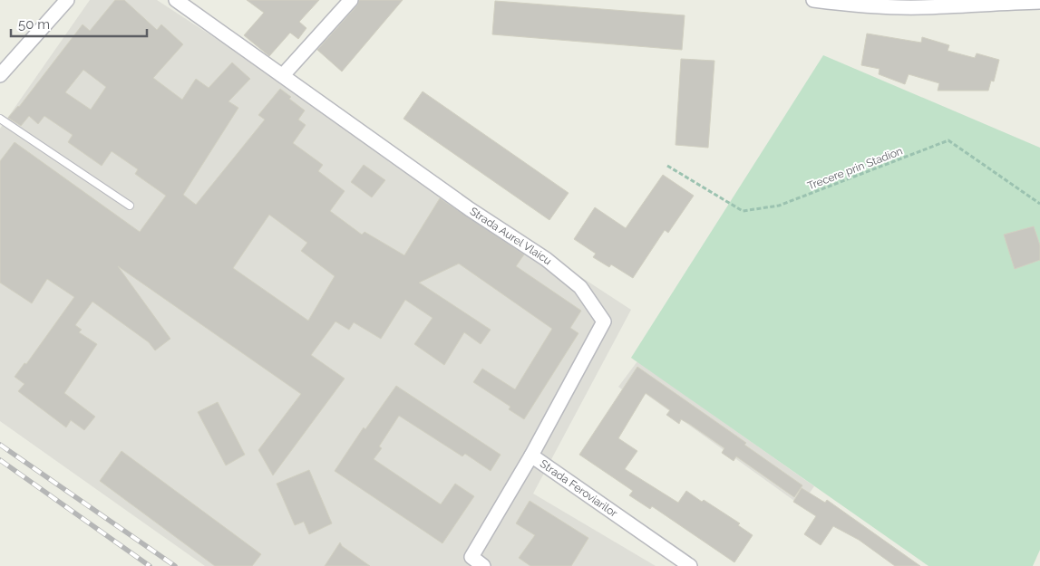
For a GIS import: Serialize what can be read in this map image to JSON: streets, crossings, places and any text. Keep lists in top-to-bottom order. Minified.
{"streets":{"street":["Strada Aurel Vlaicu","Strada Feroviarilor"],"path":["Trecere prin Stadion"]},"crossings":[["Strada Aurel Vlaicu","Strada Feroviarilor"]],"scale_bar":"50 m"}
